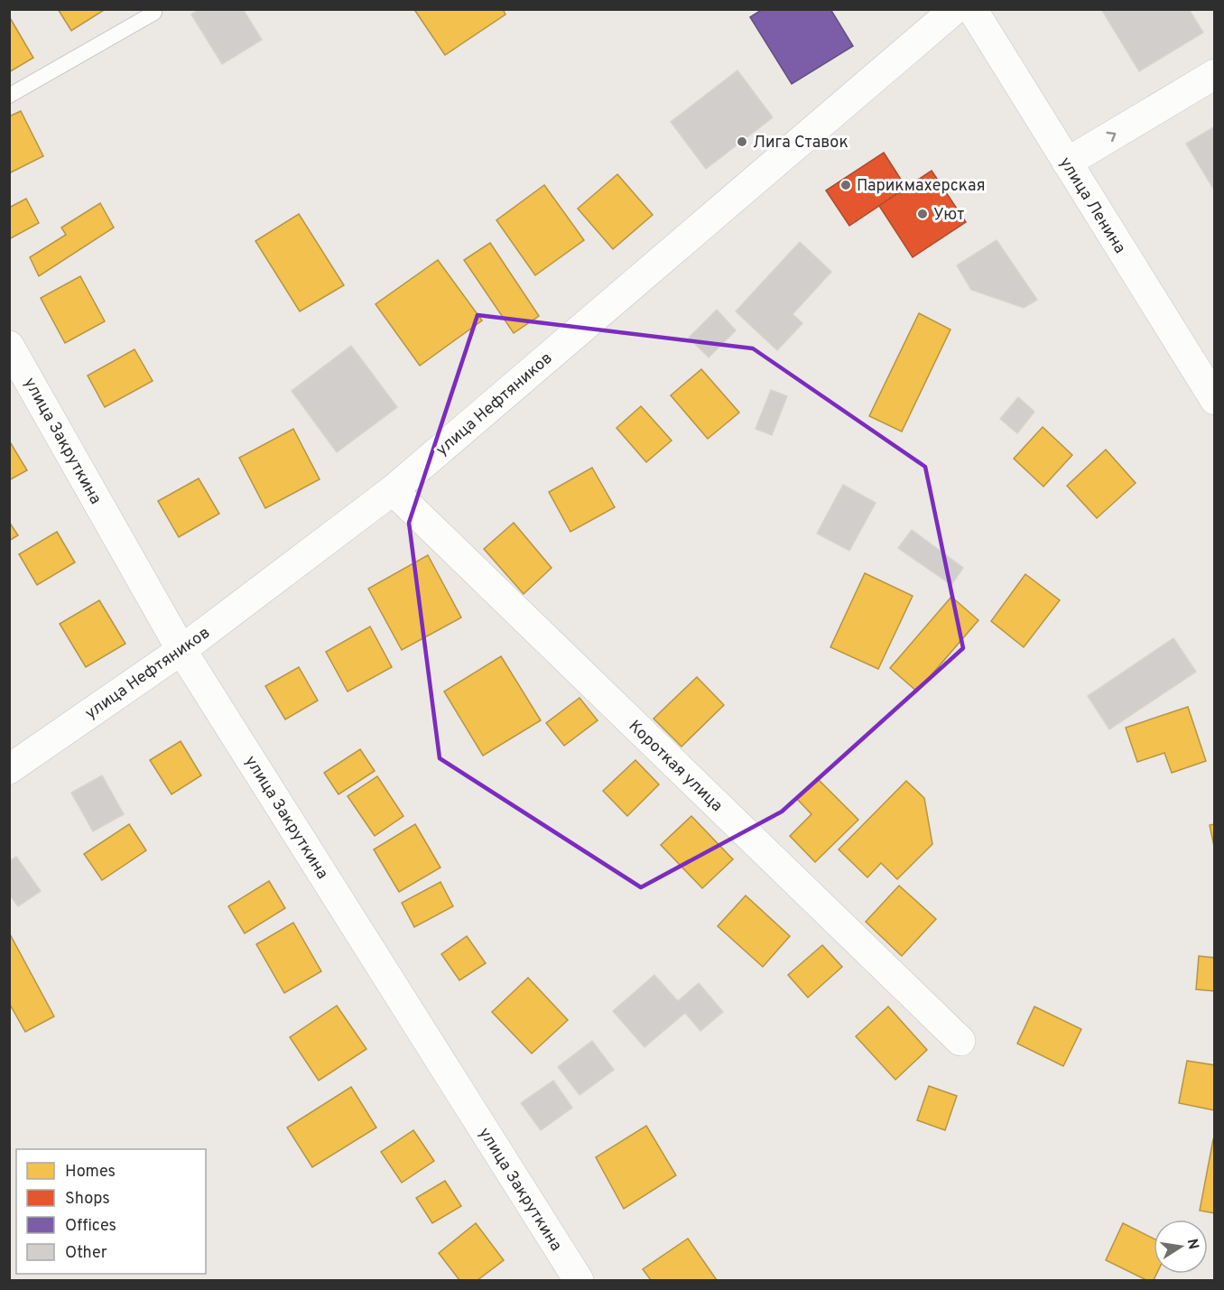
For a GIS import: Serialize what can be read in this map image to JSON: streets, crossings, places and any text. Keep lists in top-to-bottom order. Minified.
{"streets":{"street":["улица Ленина","улица Нефтяников","улица Закруткина","Короткая улица"]},"crossings":[["улица Нефтяников","улица Закруткина"],["улица Нефтяников","Короткая улица"]],"places":["Лига Ставок","Парикмахерская","Уют"],"legend":["Homes","Shops","Offices","Other"],"north":"right"}
